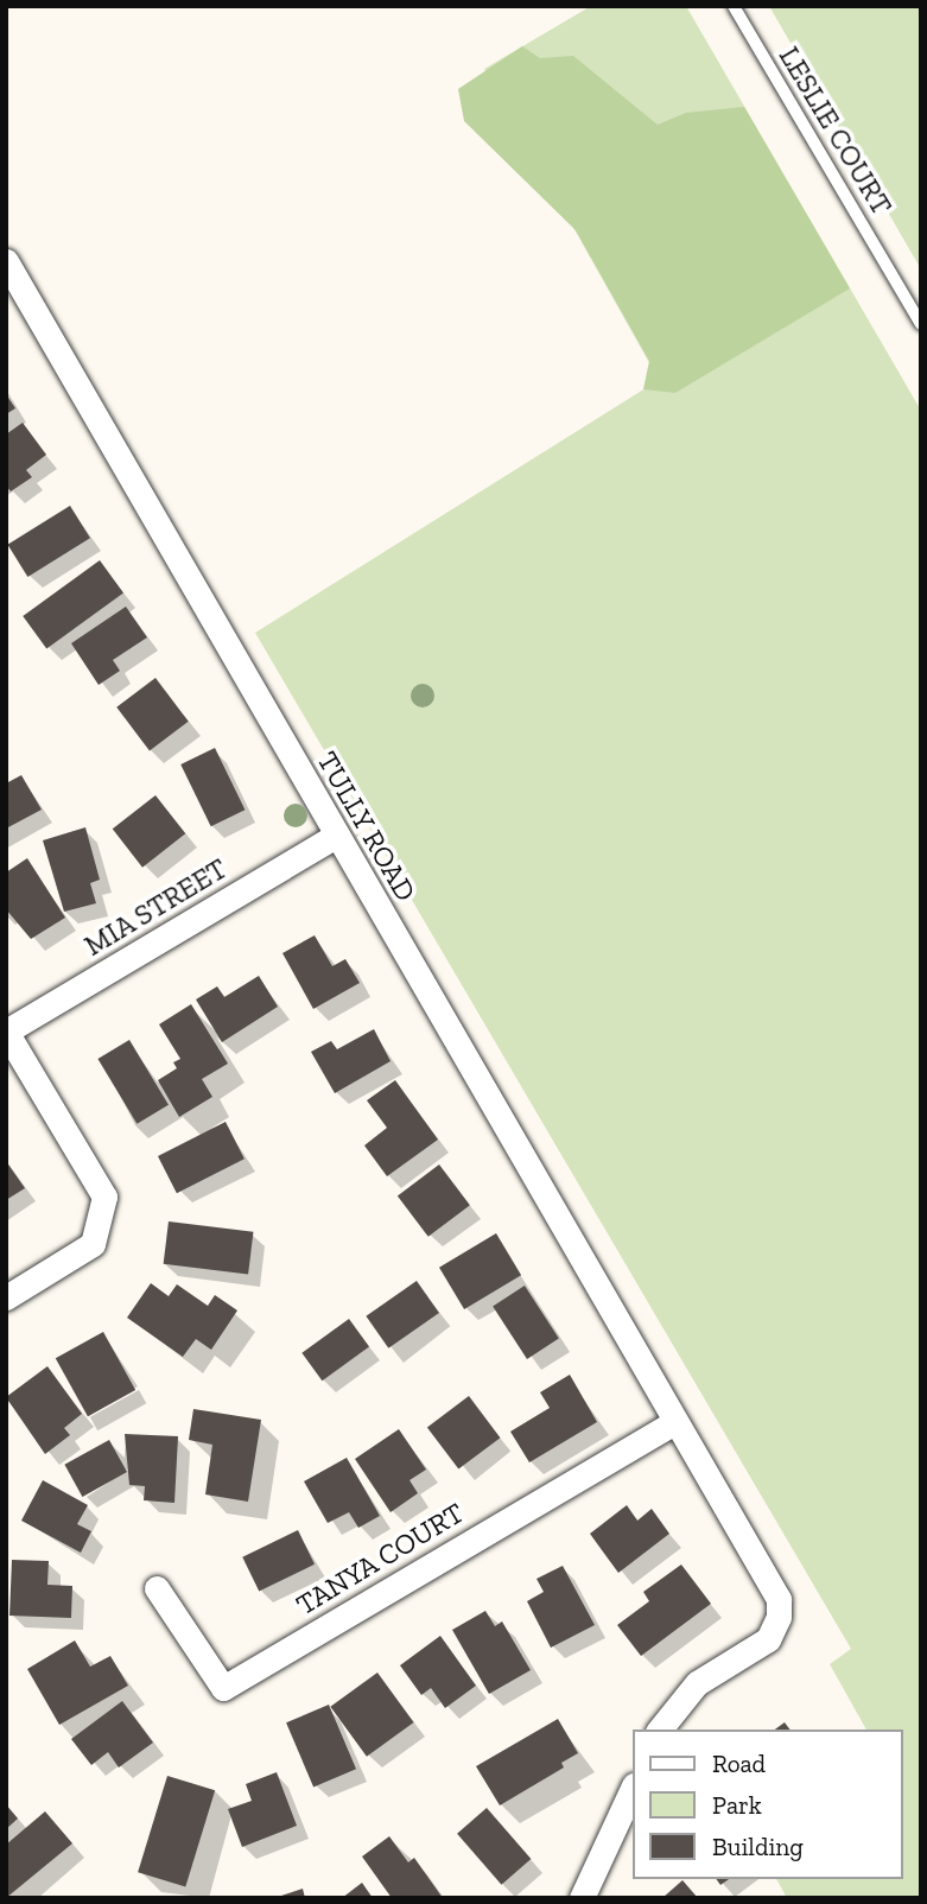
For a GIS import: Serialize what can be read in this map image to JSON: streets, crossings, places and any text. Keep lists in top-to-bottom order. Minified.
{"streets":{"street":["TULLY ROAD","MIA STREET","TANYA COURT"],"lane":["LESLIE COURT"]},"crossings":[["TULLY ROAD","MIA STREET"],["TULLY ROAD","TANYA COURT"]],"legend":["Road","Park","Building"]}
